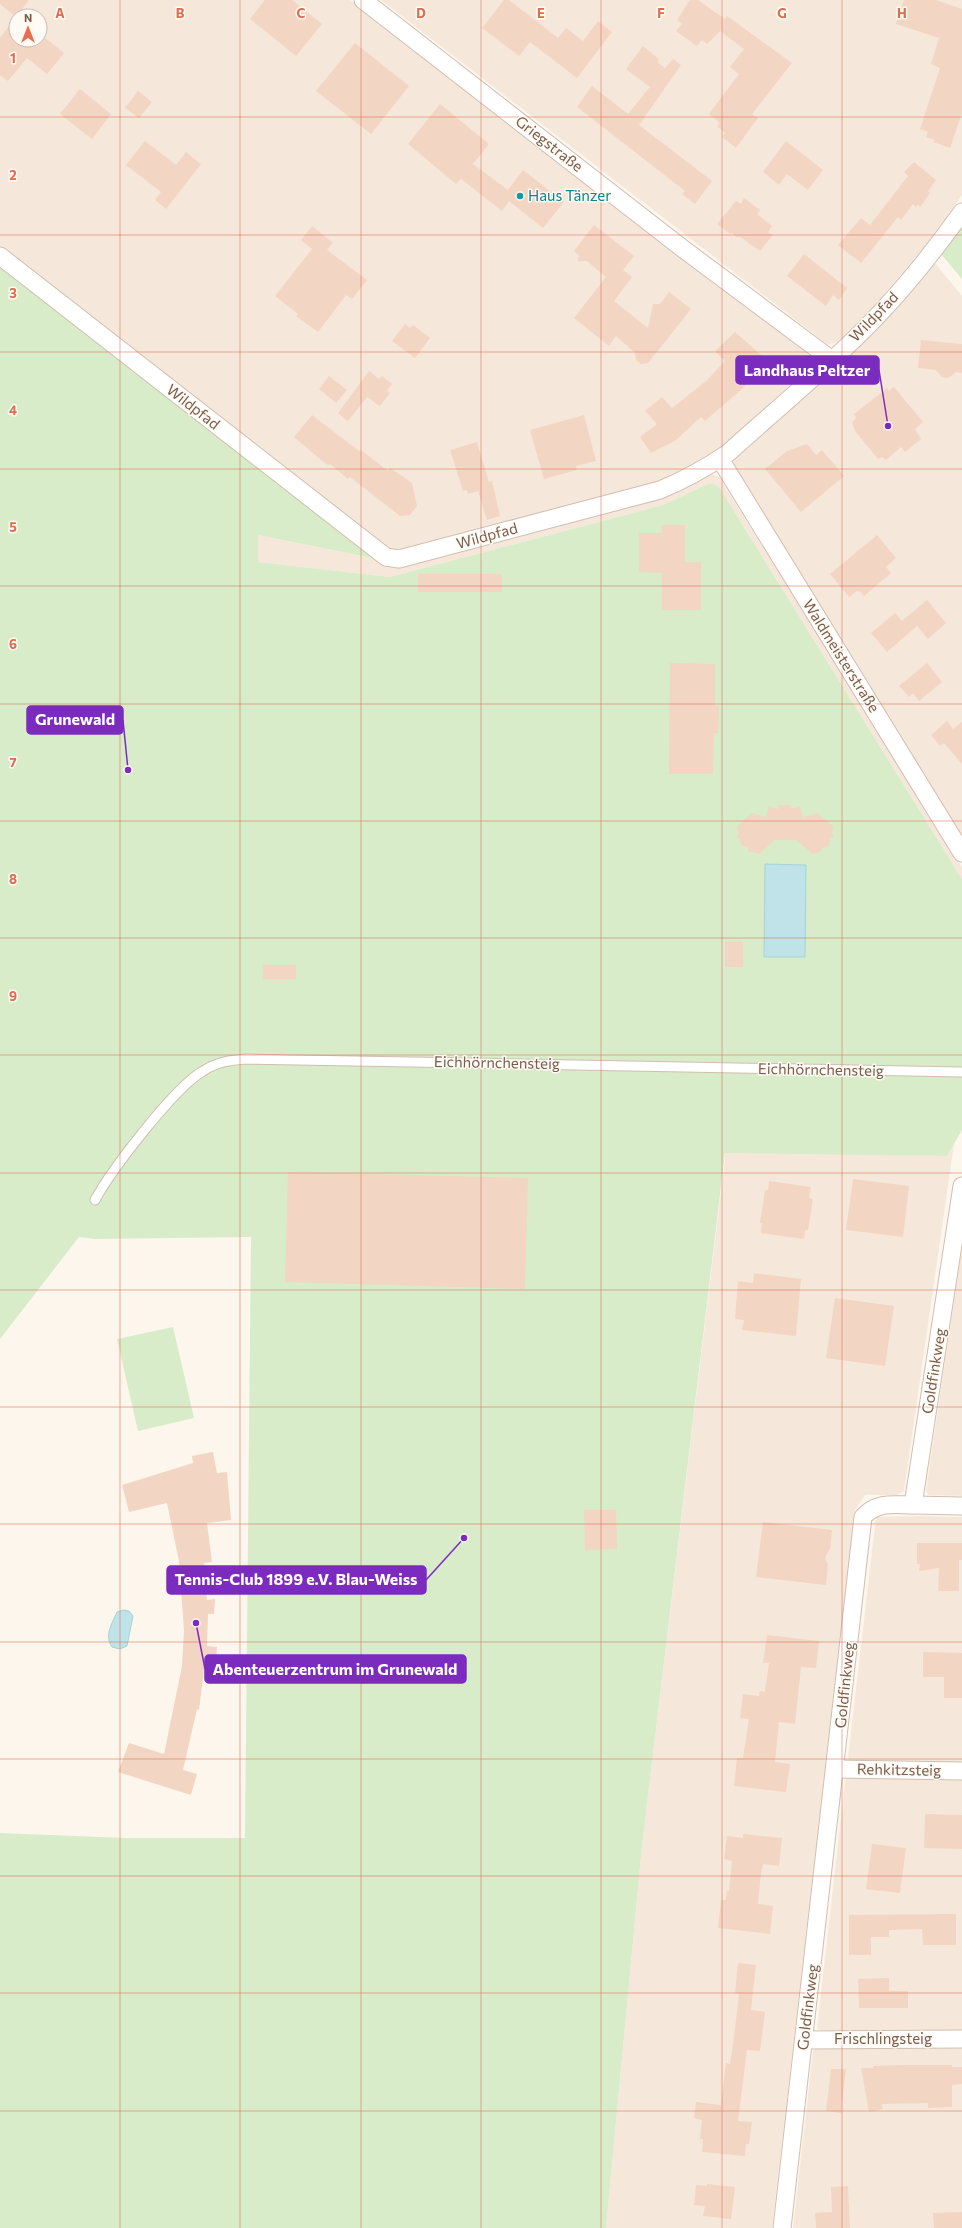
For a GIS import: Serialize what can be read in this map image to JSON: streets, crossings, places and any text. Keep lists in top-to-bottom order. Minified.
{"streets":{"street":["Griegstraße","Wildpfad","Waldmeisterstraße","Goldfinkweg","Rehkitzsteig","Frischlingsteig"],"lane":["Eichhörnchensteig"]},"crossings":[["Griegstraße","Wildpfad"],["Wildpfad","Waldmeisterstraße"],["Goldfinkweg","Rehkitzsteig"],["Goldfinkweg","Frischlingsteig"]],"places":["Haus Tänzer","Landhaus Peltzer","Grunewald","Tennis-Club 1899 e.V. Blau-Weiss","Abenteuerzentrum im Grunewald"],"north":"top","grid":{"columns":["A","B","C","D","E","F","G","H"],"rows":["1","2","3","4","5","6","7","8","9"]}}
